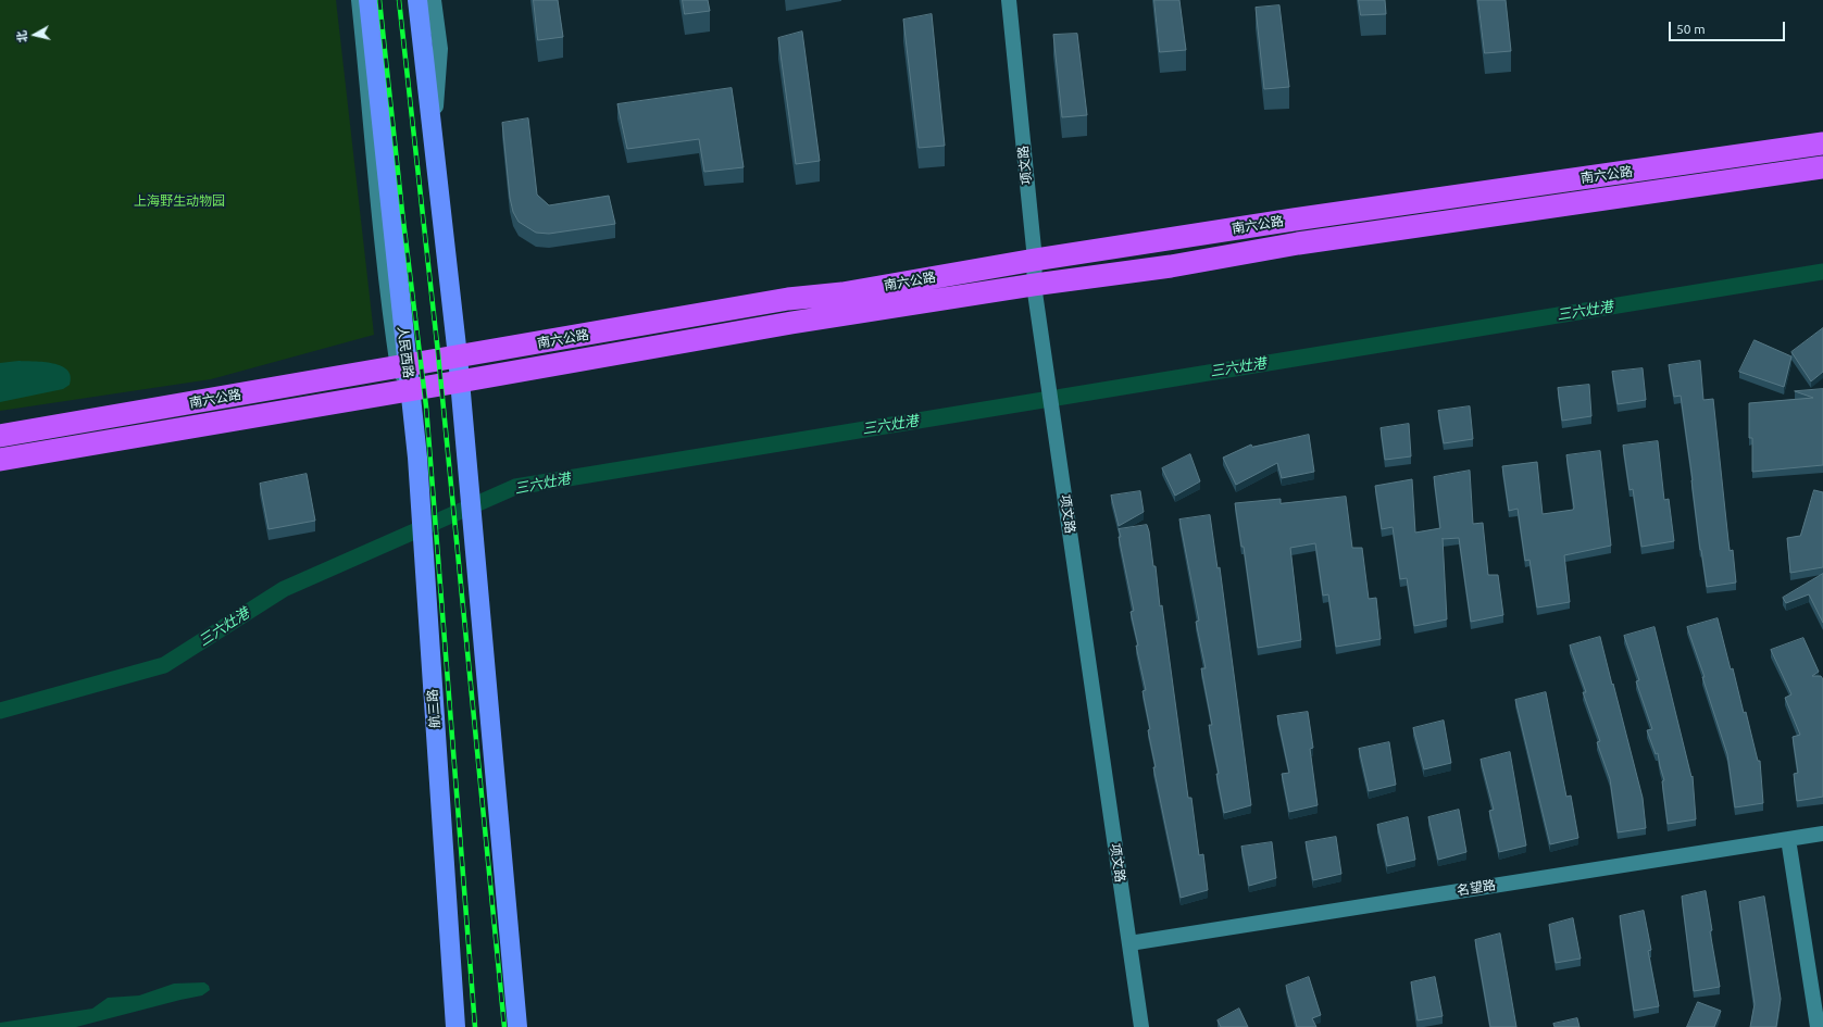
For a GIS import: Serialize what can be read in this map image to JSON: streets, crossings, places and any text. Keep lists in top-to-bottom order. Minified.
{"streets":{"highway":["南六公路"],"main road":["人民西路","航三路"],"street":["项文路","名望路"]},"crossings":[["项文路","南六公路"],["项文路","名望路"],["南六公路","人民西路"],["南六公路","航三路"],["人民西路","航三路"]],"water":["三六灶港"],"parks":["上海野生动物园"],"scale_bar":"50 m","north":"left"}
